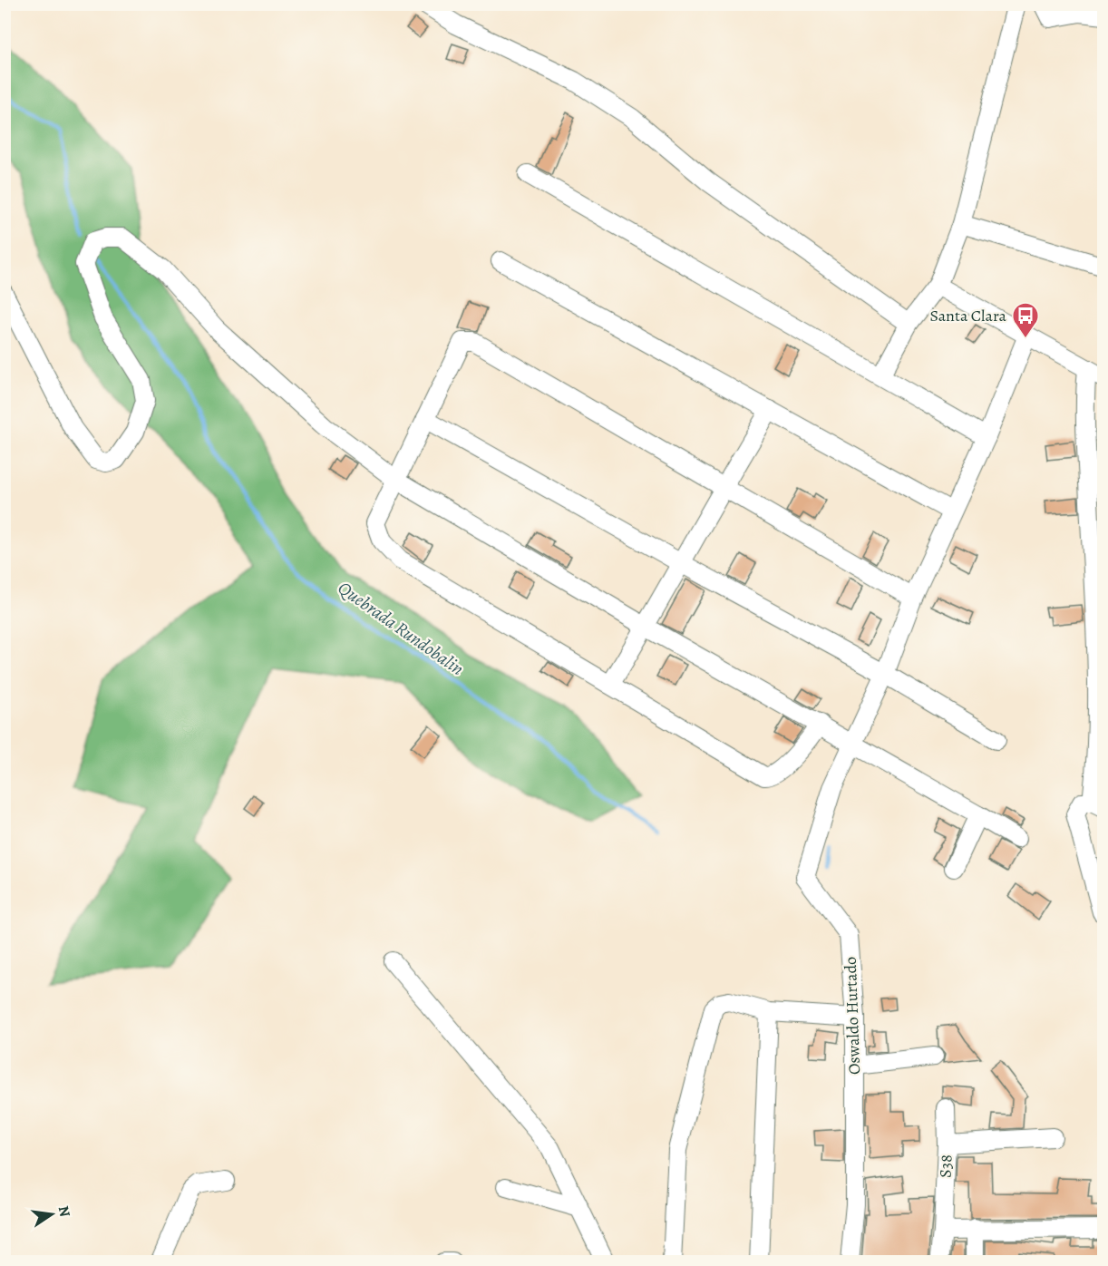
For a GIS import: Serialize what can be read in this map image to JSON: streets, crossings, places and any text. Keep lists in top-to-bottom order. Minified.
{"streets":{"street":["Oswaldo Hurtado","S38"]},"water":["Quebrada Rundobalin"],"places":{"bus stop":["Santa Clara"]},"north":"right"}
